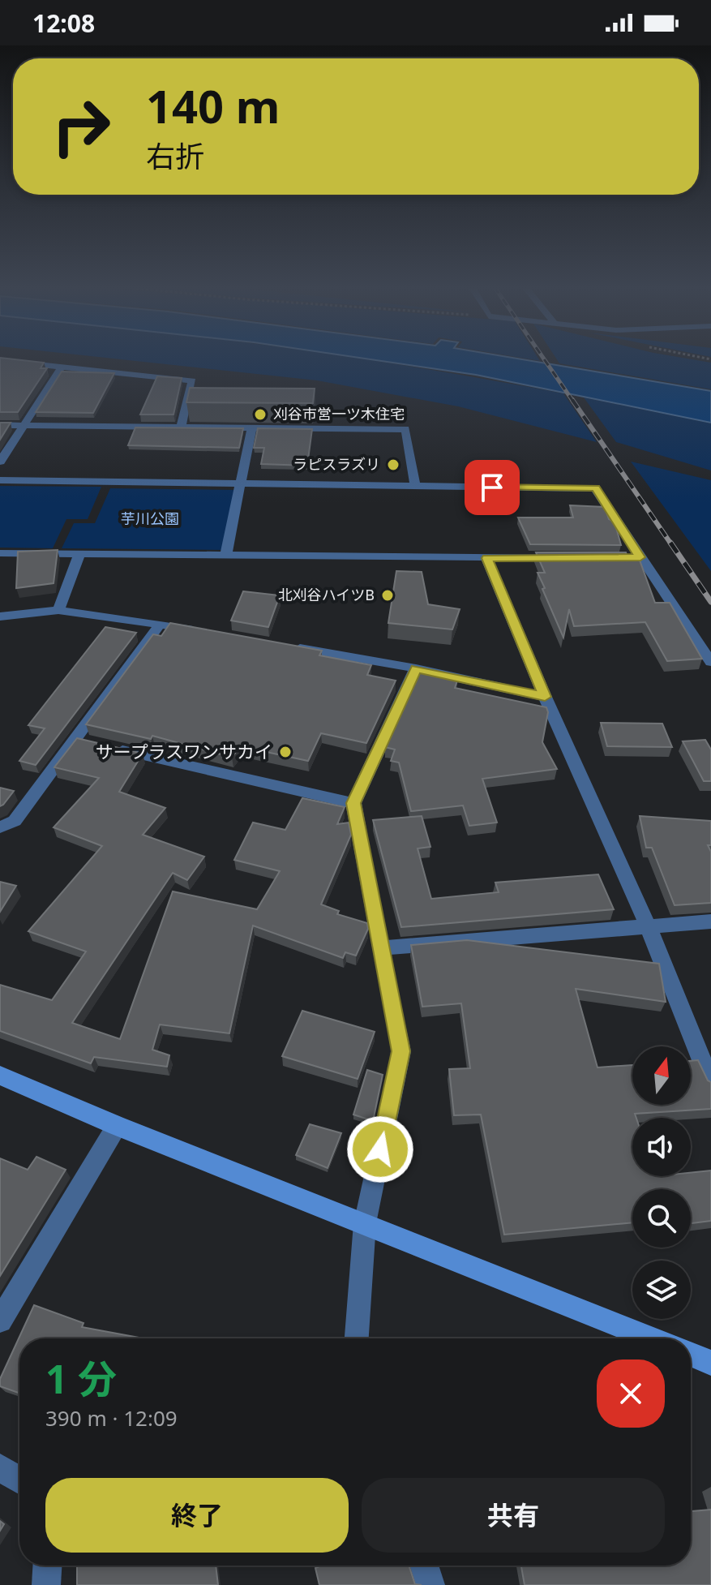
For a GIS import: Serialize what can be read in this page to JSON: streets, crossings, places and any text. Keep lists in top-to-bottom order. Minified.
{"parks":["芋川公園"],"places":["刈谷市営一ツ木住宅","ラピスラズリ","北刈谷ハイツB","サープラスワンサカイ"],"north":"top","page":{"status":"12:08","turn":["140 m","右折"],"heading":["1 分","390 m · 12:09"],"buttons":["終了","共有"]}}
